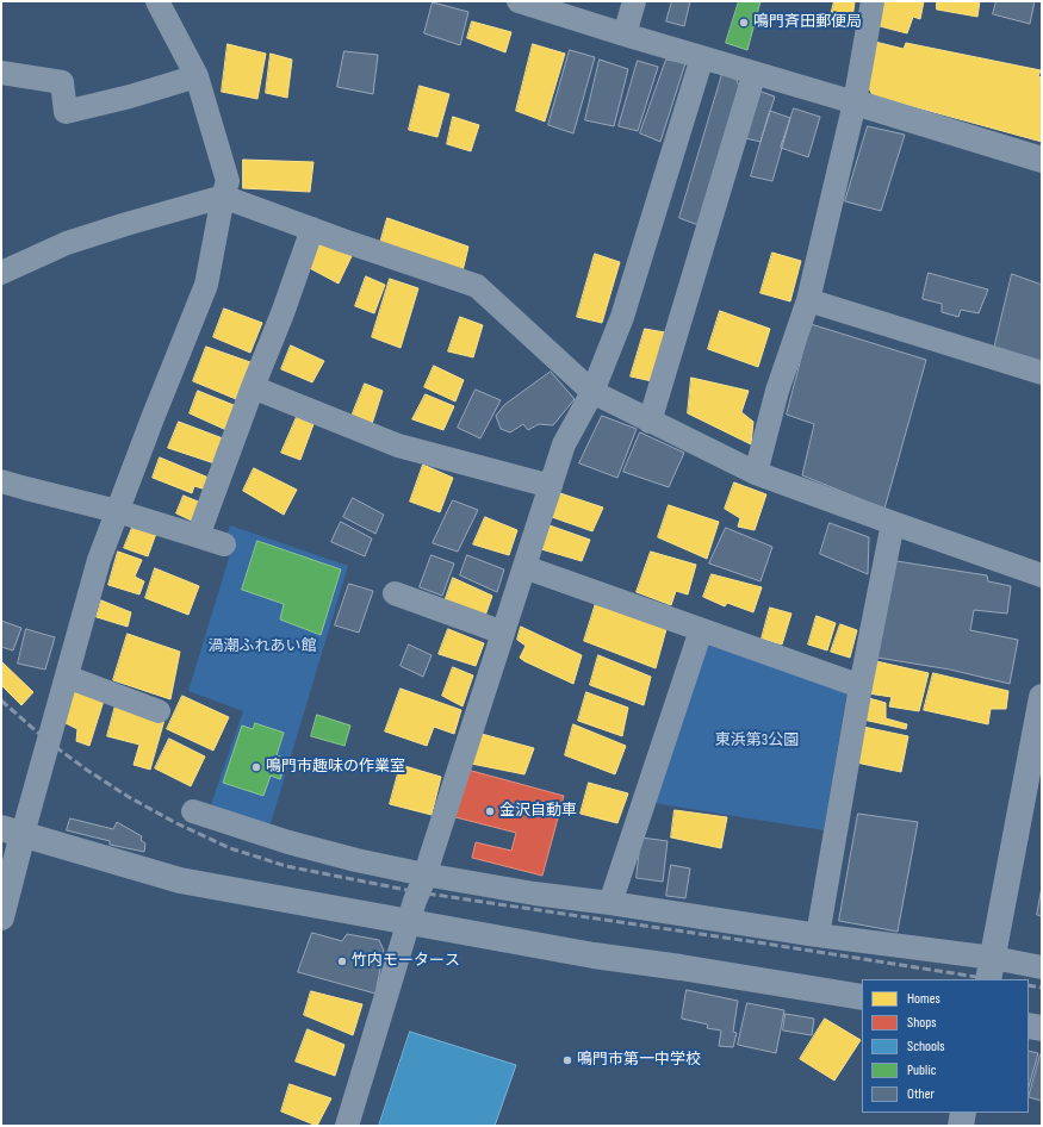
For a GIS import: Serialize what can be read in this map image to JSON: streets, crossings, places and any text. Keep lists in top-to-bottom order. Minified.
{"parks":["渦潮ふれあい館","東浜第3公園"],"places":["鳴門斉田郵便局","鳴門市趣味の作業室","金沢自動車","竹内モータース","鳴門市第一中学校"],"legend":["Homes","Shops","Schools","Public","Other"]}
